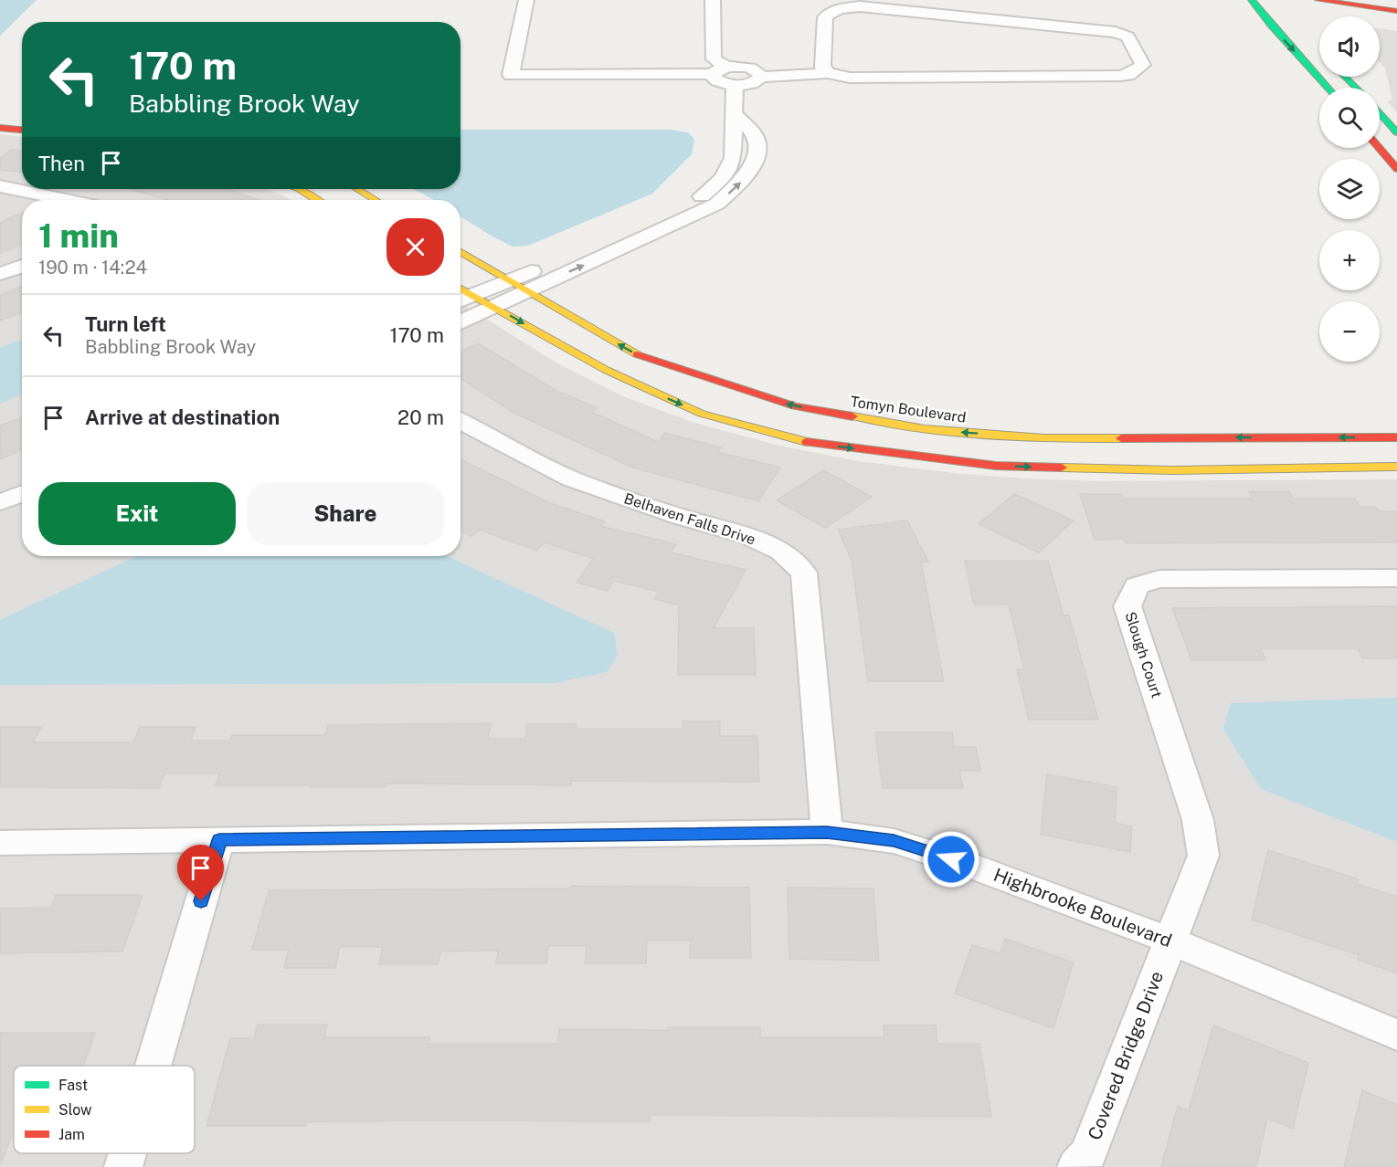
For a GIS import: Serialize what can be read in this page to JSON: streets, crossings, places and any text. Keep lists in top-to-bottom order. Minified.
{"streets":{"main road":["Tomyn Boulevard"],"street":["Belhaven Falls Drive","Slough Court","Highbrooke Boulevard","Covered Bridge Drive"]},"crossings":[["Belhaven Falls Drive","Highbrooke Boulevard"],["Slough Court","Highbrooke Boulevard"],["Slough Court","Covered Bridge Drive"],["Highbrooke Boulevard","Covered Bridge Drive"]],"legend":["Fast","Slow","Jam"],"page":{"map_buttons":["+","−"],"turn":["170 m","Babbling Brook Way"],"then":"Then","heading":["1 min","190 m · 14:24"],"list":[{"name":"Turn left","note":"Babbling Brook Way","value":"170 m"},{"name":"Arrive at destination","value":"20 m"}],"buttons":["Exit","Share"]}}
